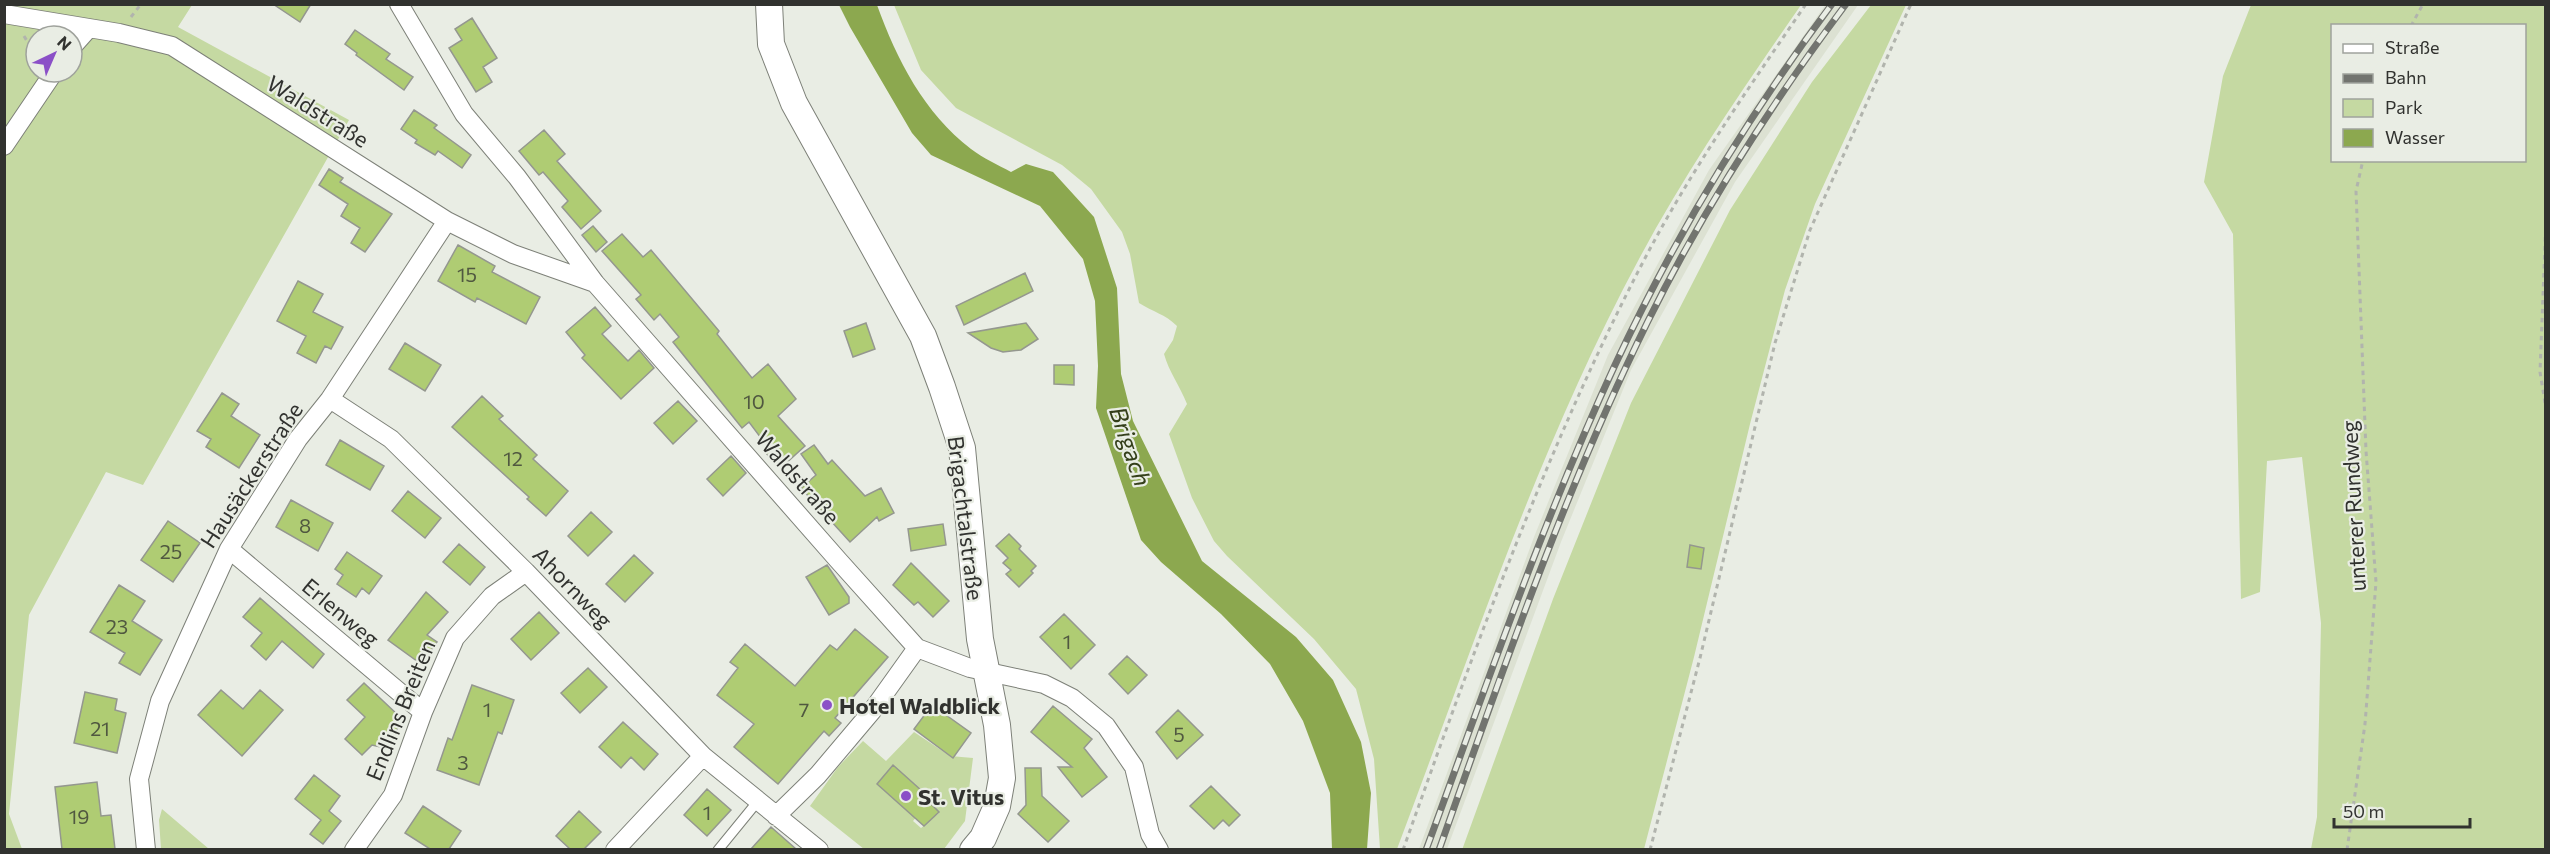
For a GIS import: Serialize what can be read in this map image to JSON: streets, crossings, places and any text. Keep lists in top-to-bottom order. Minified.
{"streets":{"street":["Waldstraße","Hausäckerstraße","Brigachtalstraße","Ahornweg","Erlenweg","Endlins Breiten"],"path":["unterer Rundweg"]},"crossings":[["Waldstraße","Hausäckerstraße"],["Waldstraße","Brigachtalstraße"],["Hausäckerstraße","Ahornweg"],["Hausäckerstraße","Erlenweg"],["Ahornweg","Endlins Breiten"],["Erlenweg","Endlins Breiten"]],"water":["Brigach"],"places":["Hotel Waldblick","St. Vitus"],"house_numbers":["15","10","12","8","25","23","1","1","7","21","5","3","1","19"],"legend":["Straße","Bahn","Park","Wasser"],"scale_bar":"50 m","north":"top right"}
